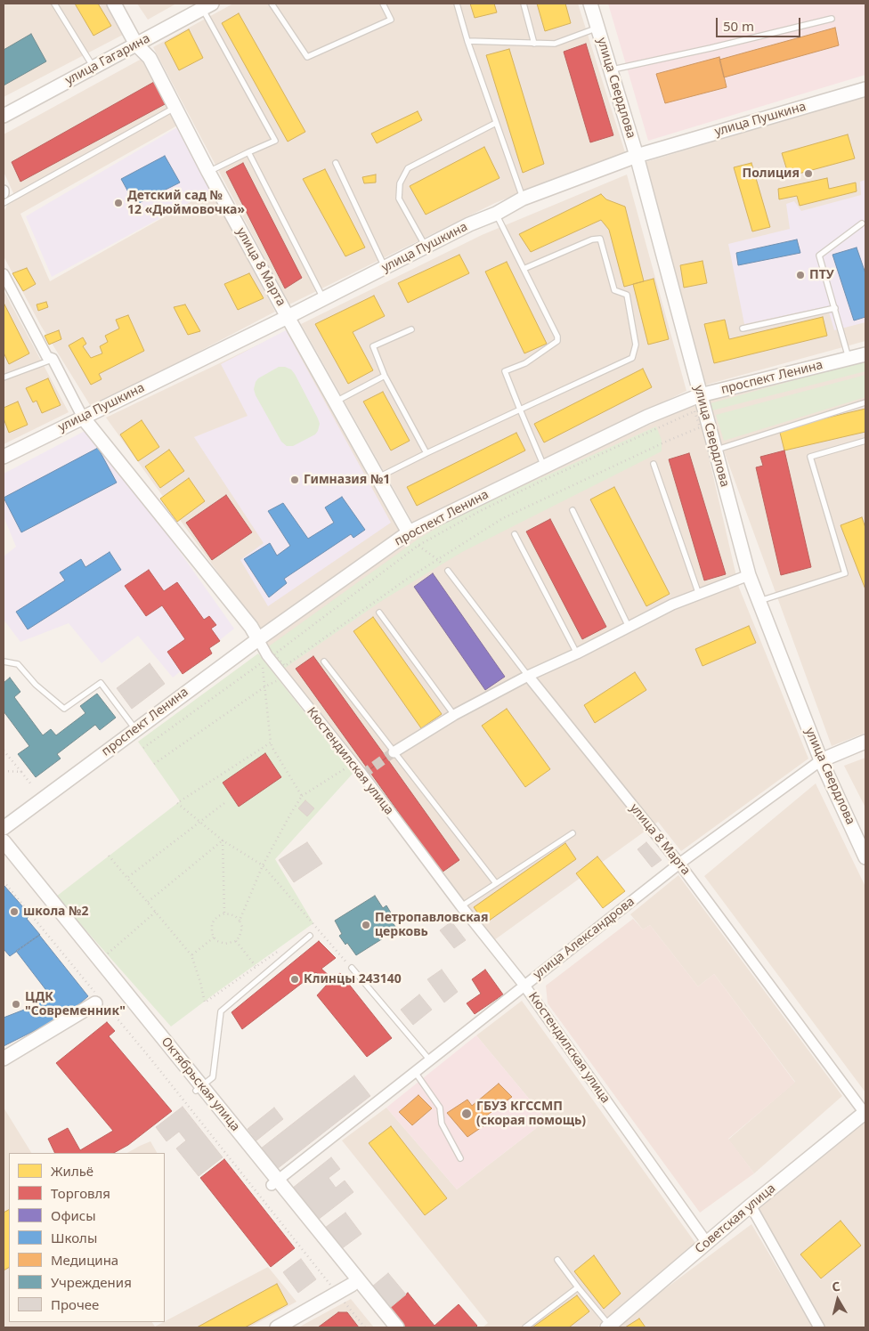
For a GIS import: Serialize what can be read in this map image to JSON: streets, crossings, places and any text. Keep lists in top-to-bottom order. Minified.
{"streets":{"main road":["улица Гагарина","улица Свердлова","улица Пушкина","улица 8 Марта","проспект Ленина","Кюстендилская улица","улица Александрова","Октябрьская улица","Советская улица"]},"crossings":[["улица Гагарина","улица 8 Марта"],["улица Свердлова","улица Пушкина"],["улица Свердлова","проспект Ленина"],["улица Свердлова","улица Александрова"],["улица Пушкина","улица 8 Марта"],["улица Пушкина","Кюстендилская улица"],["улица 8 Марта","проспект Ленина"],["улица 8 Марта","улица Александрова"],["улица 8 Марта","Советская улица"],["проспект Ленина","Кюстендилская улица"],["Кюстендилская улица","улица Александрова"],["Кюстендилская улица","Советская улица"],["улица Александрова","Октябрьская улица"]],"places":["Полиция","Детский сад № 12 «Дюймовочка»","ПТУ","Гимназия №1","школа №2","Петропавловская церковь","Клинцы 243140","ЦДК \"Современник\"","ГБУЗ КГССМП (скорая помощь)"],"legend":["Жильё","Торговля","Офисы","Школы","Медицина","Учреждения","Прочее"],"scale_bar":"50 m","north":"top"}
